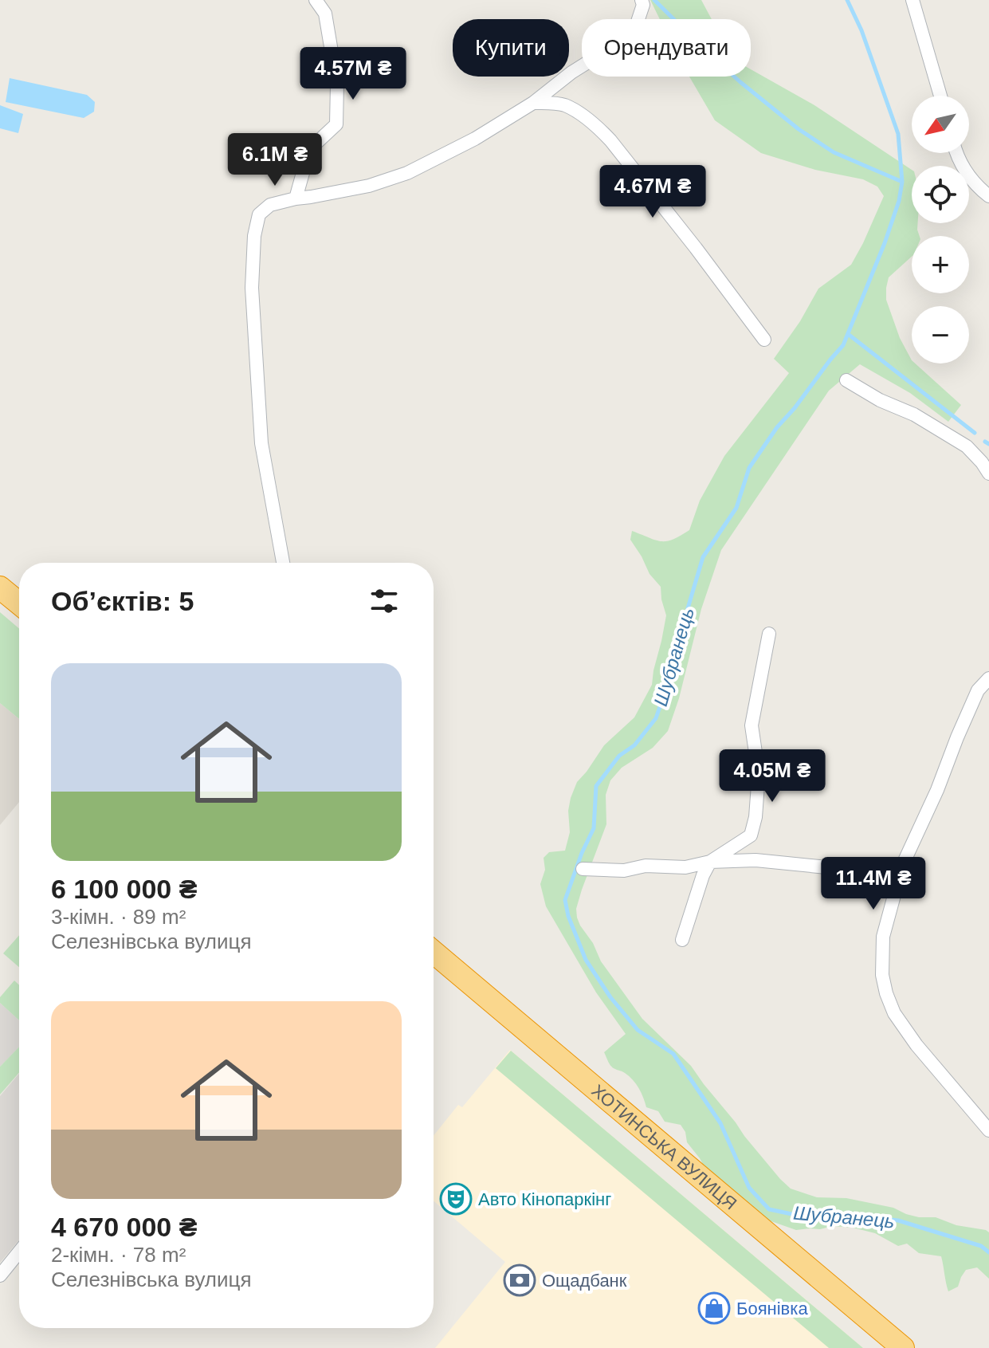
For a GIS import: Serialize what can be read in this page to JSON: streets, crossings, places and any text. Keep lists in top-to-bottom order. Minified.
{"streets":{"highway":["ХОТИНСЬКА ВУЛИЦЯ"]},"water":["Шубранець"],"places":{"theatre":["Авто Кінопаркінг"],"bank":["Ощадбанк"],"shop":["Боянівка"]},"north":"bottom left","page":{"chip":["Купити","Орендувати"],"price":["4.57M ₴","6.1M ₴","4.67M ₴","4.05M ₴","11.4M ₴"],"map_buttons":["+","−"],"heading":"Об’єктів: 5","list":[{"name":"6 100 000 ₴","note":"3-кімн. · 89 m² · Селезнівська вулиця"},{"name":"4 670 000 ₴","note":"2-кімн. · 78 m² · Селезнівська вулиця"}]}}
